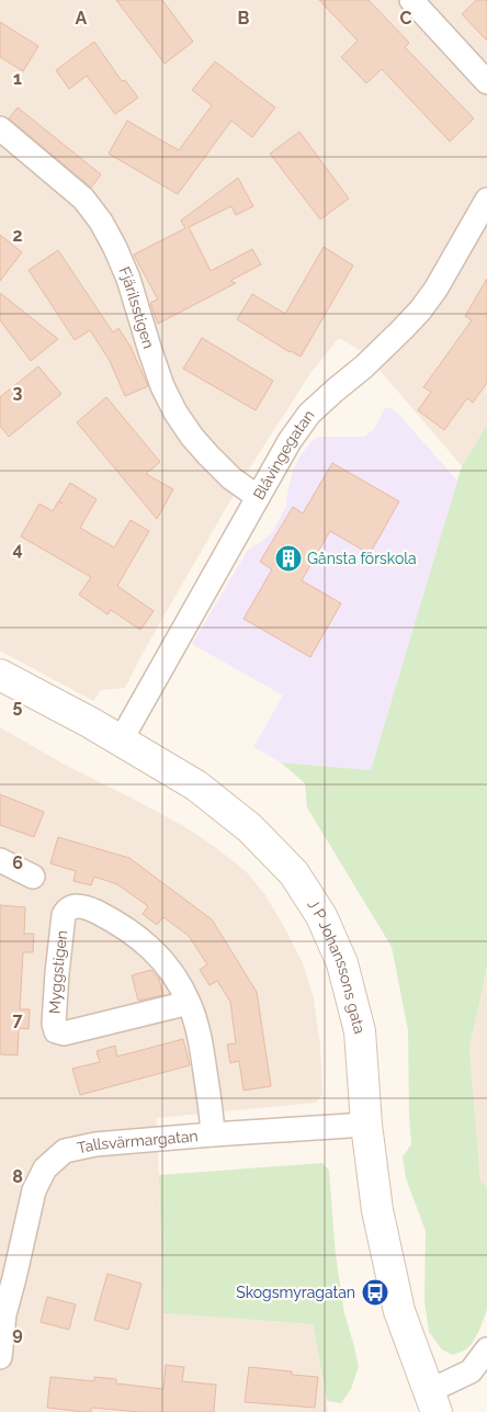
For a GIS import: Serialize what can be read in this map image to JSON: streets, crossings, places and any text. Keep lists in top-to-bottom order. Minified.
{"streets":{"street":["Fjärilsstigen","Blåvingegatan","J P Johanssons gata","Myggstigen","Tallsvärmargatan"]},"crossings":[["Fjärilsstigen","Blåvingegatan"],["Blåvingegatan","J P Johanssons gata"],["J P Johanssons gata","Tallsvärmargatan"],["Myggstigen","Tallsvärmargatan"]],"places":{"building":["Gånsta förskola"],"bus stop":["Skogsmyragatan"]},"grid":{"columns":["A","B","C"],"rows":["1","2","3","4","5","6","7","8","9"]}}
